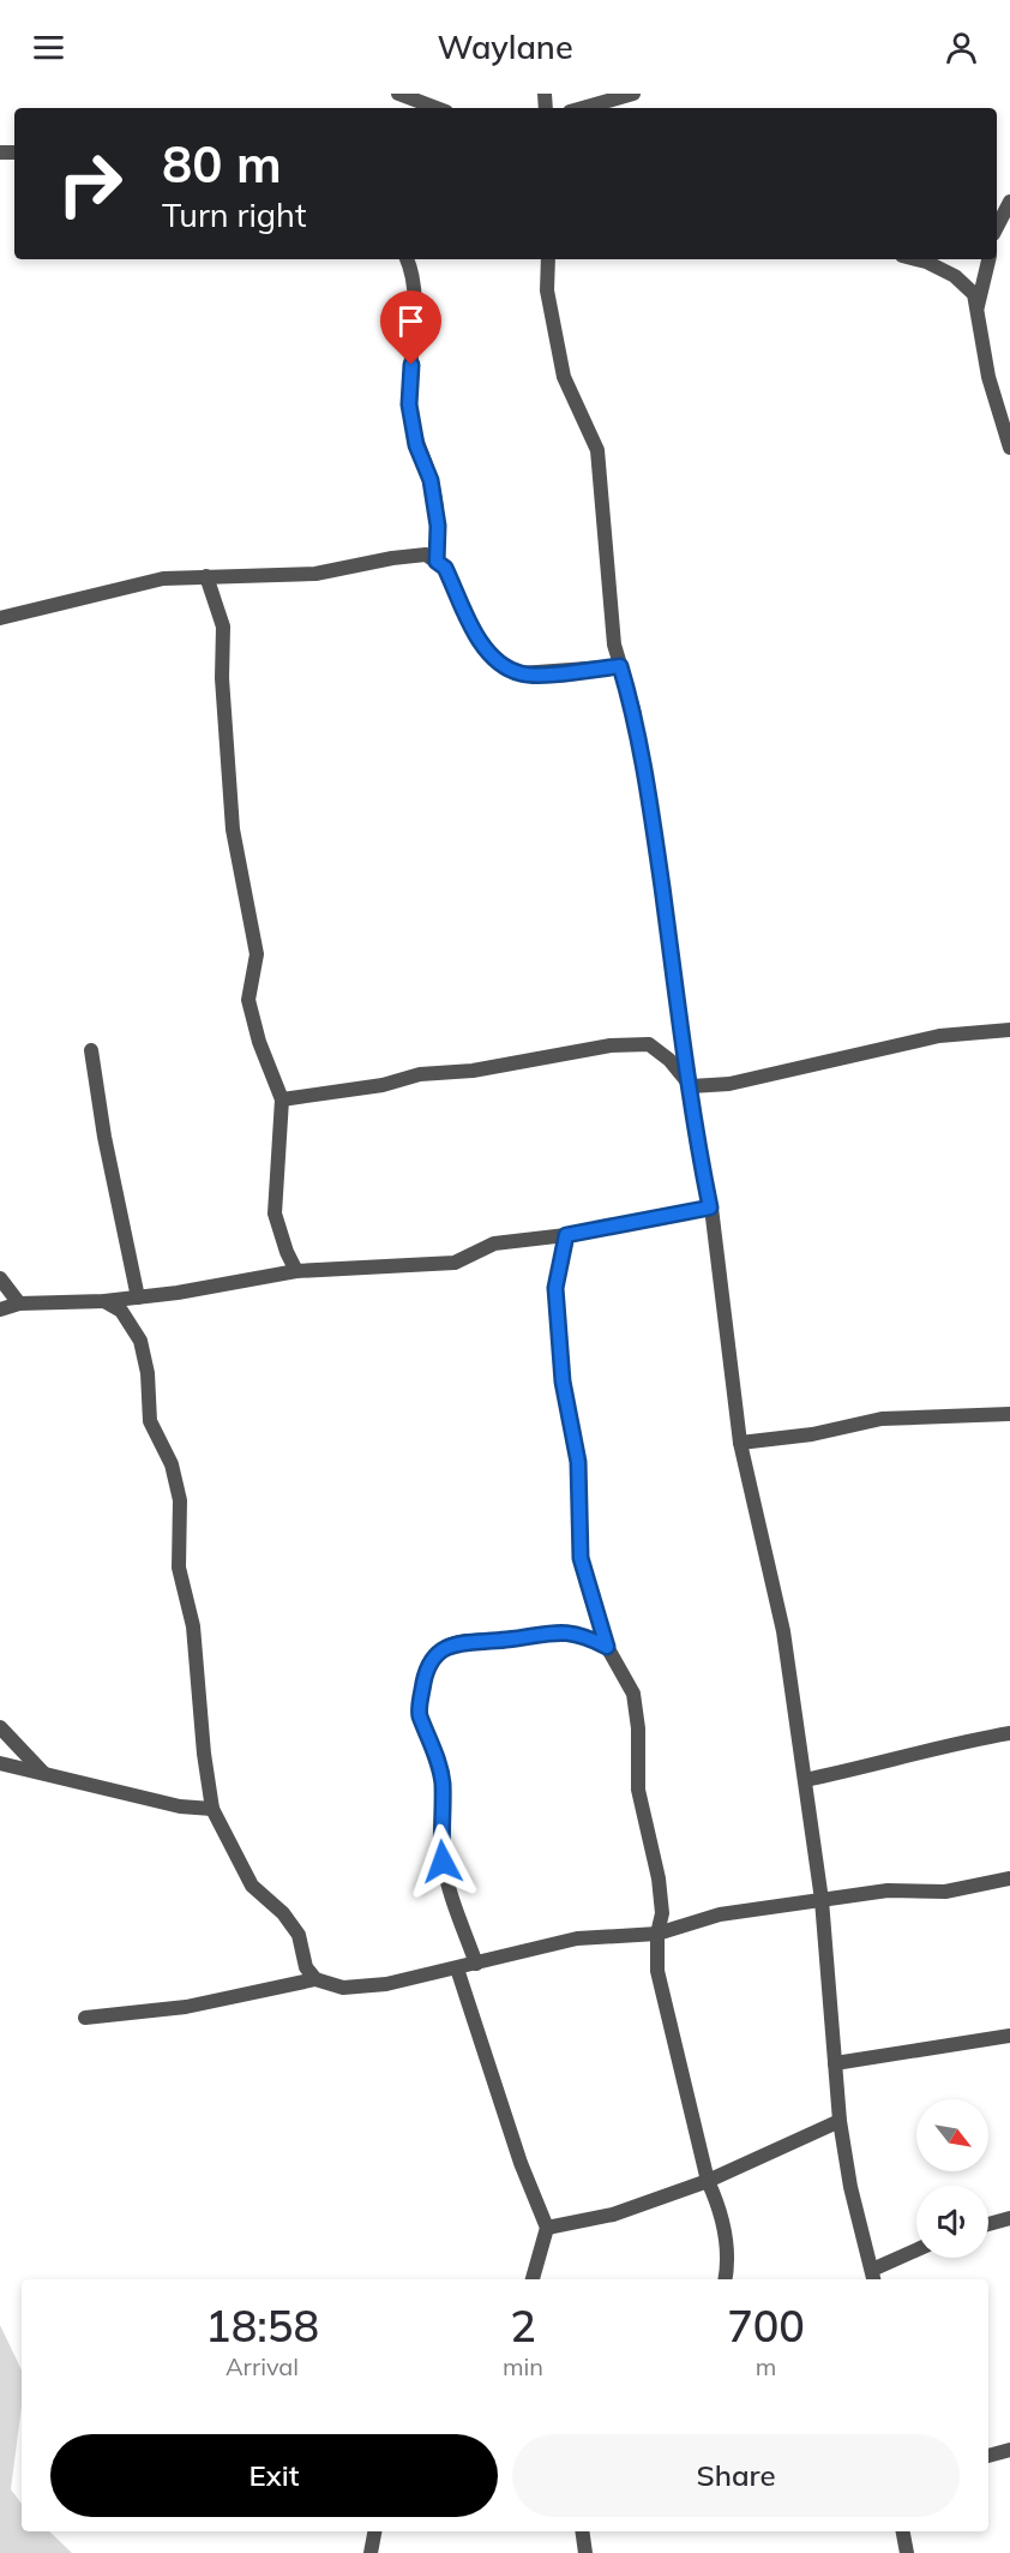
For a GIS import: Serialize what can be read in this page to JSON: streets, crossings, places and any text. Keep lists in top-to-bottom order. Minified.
{"north":"bottom right","page":{"header":"Waylane","turn":["80 m","Turn right"],"eta":["18:58","Arrival","2","min","700","m"],"buttons":["Exit","Share"]}}
